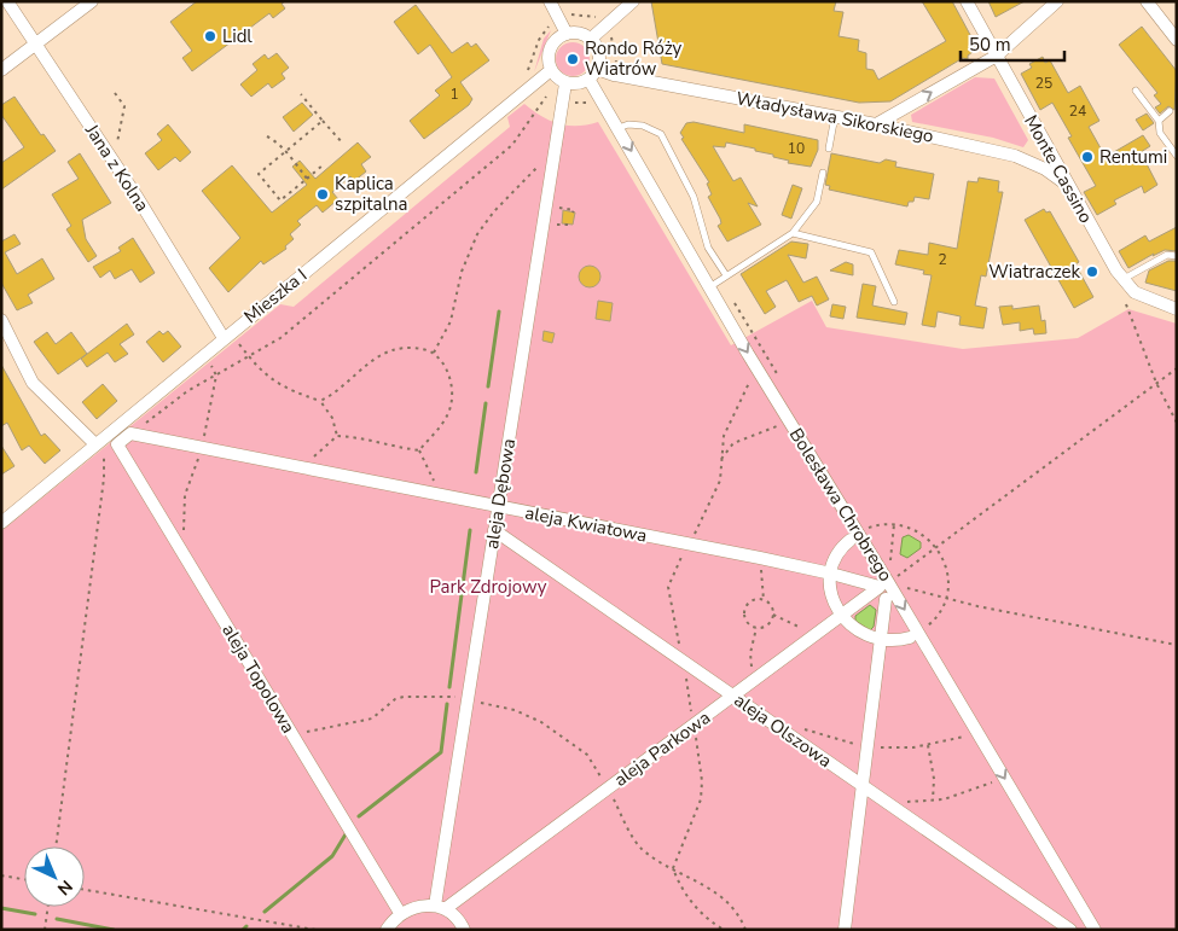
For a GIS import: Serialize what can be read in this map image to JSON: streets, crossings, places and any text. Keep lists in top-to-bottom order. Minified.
{"streets":{"street":["Władysława Sikorskiego","Jana z Kolna","Monte Cassino","Mieszka I","aleja Dębowa","Bolesława Chrobrego","aleja Kwiatowa","aleja Topolowa","aleja Olszowa","aleja Parkowa"]},"crossings":[["Władysława Sikorskiego","Monte Cassino"],["Władysława Sikorskiego","Mieszka I"],["Władysława Sikorskiego","aleja Dębowa"],["Władysława Sikorskiego","Bolesława Chrobrego"],["Jana z Kolna","Mieszka I"],["Mieszka I","aleja Dębowa"],["Mieszka I","Bolesława Chrobrego"],["aleja Dębowa","Bolesława Chrobrego"],["aleja Dębowa","aleja Kwiatowa"],["aleja Dębowa","aleja Olszowa"],["aleja Dębowa","aleja Parkowa"],["aleja Kwiatowa","aleja Topolowa"],["aleja Kwiatowa","aleja Parkowa"],["aleja Olszowa","aleja Parkowa"]],"one_way":["Bolesława Chrobrego"],"parks":["Park Zdrojowy"],"places":["Lidl","Rondo Róży Wiatrów","Rentumi","Kaplica szpitalna","Wiatraczek"],"house_numbers":["25","1","24","10","2"],"scale_bar":"50 m","north":"bottom right"}
